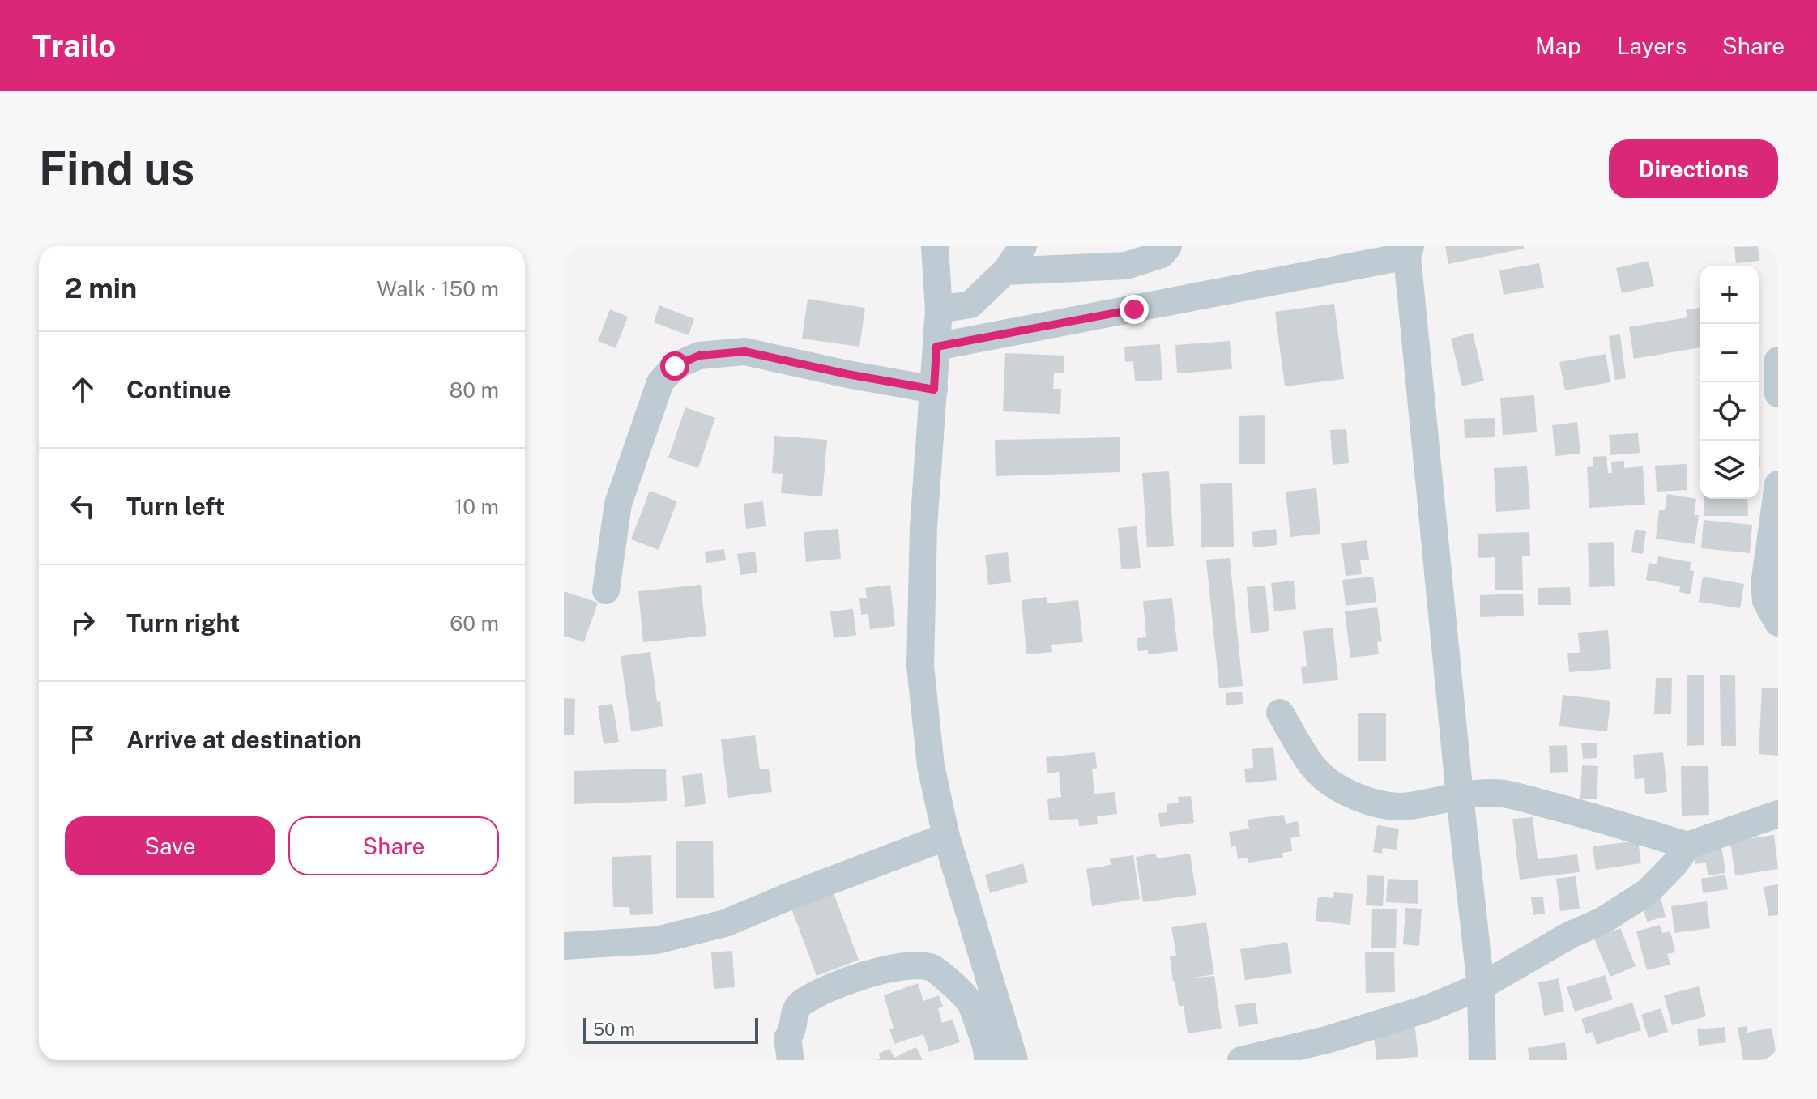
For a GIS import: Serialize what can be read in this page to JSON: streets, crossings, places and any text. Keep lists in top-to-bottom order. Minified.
{"scale_bar":"50 m","page":{"header":"Trailo","nav":["Map","Layers","Share"],"buttons":["Directions",["Save","Share"]],"title":"Find us","heading":["2 min","Walk · 150 m"],"map_buttons":["+","−"],"list":[["Continue","80 m"],["Turn left","10 m"],["Turn right","60 m"],"Arrive at destination"],"scale":"50 m"}}
